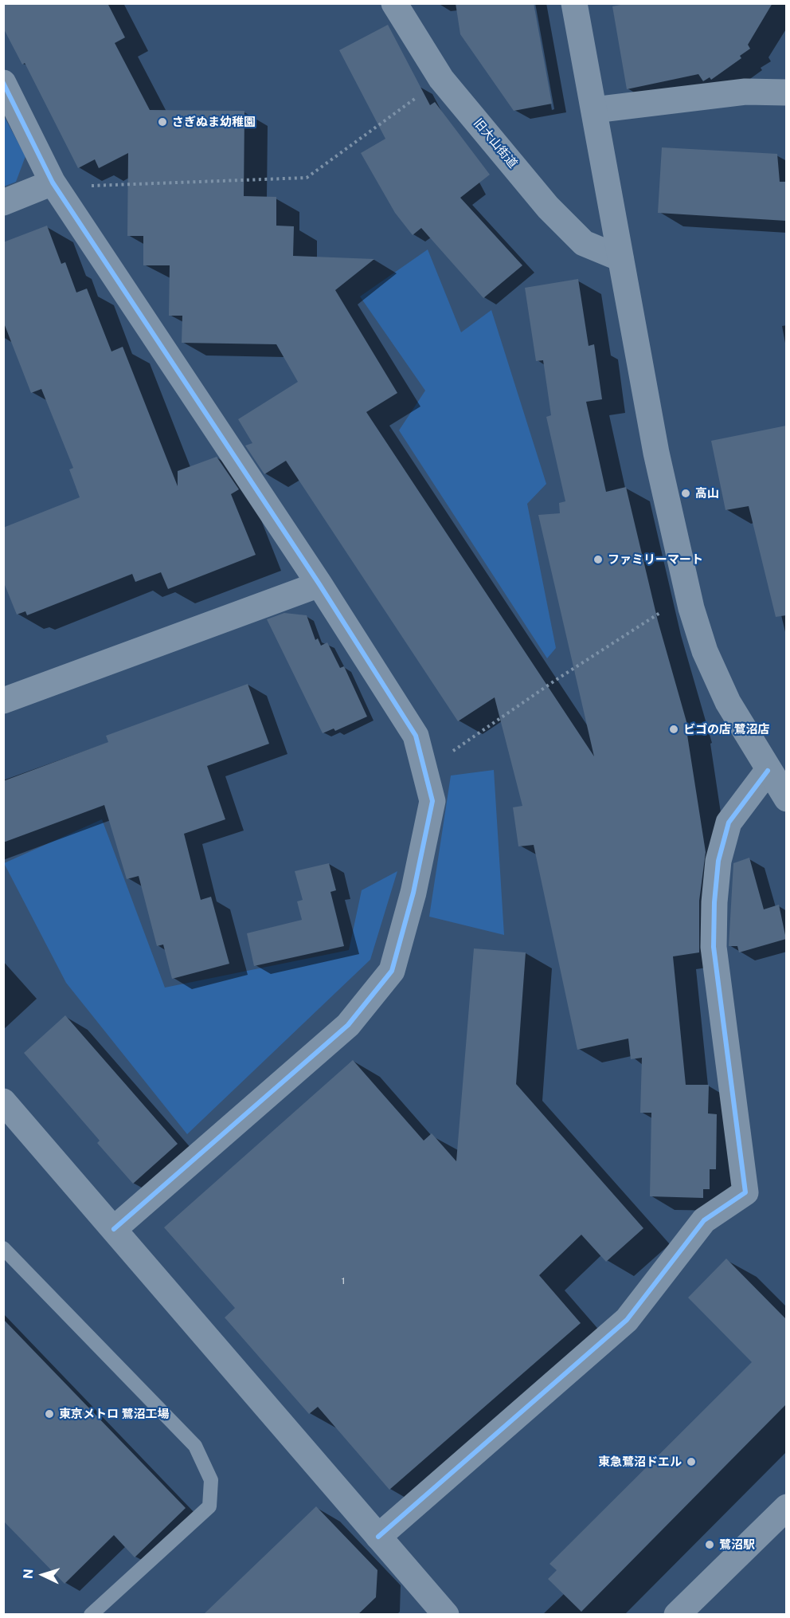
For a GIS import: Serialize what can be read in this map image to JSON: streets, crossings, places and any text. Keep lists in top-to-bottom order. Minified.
{"streets":{"street":["旧大山街道"]},"places":["さぎぬま幼稚園","高山","ファミリーマート","ビゴの店 鷺沼店","東京メトロ 鷺沼工場","東急鷺沼ドエル","鷺沼駅"],"house_numbers":["1"],"north":"left"}
